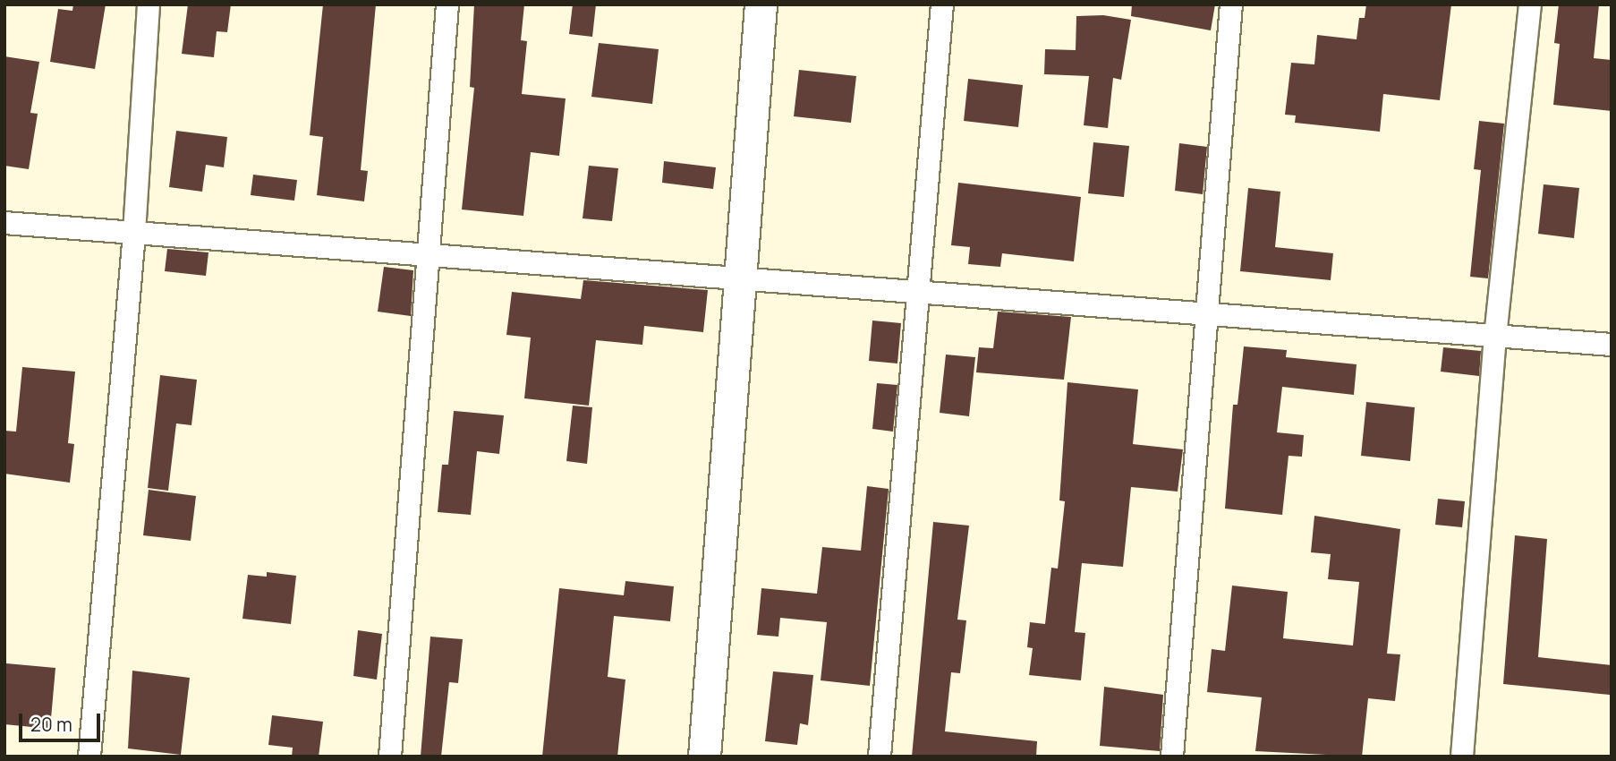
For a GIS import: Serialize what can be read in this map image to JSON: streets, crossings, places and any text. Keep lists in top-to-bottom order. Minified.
{"scale_bar":"20 m"}
